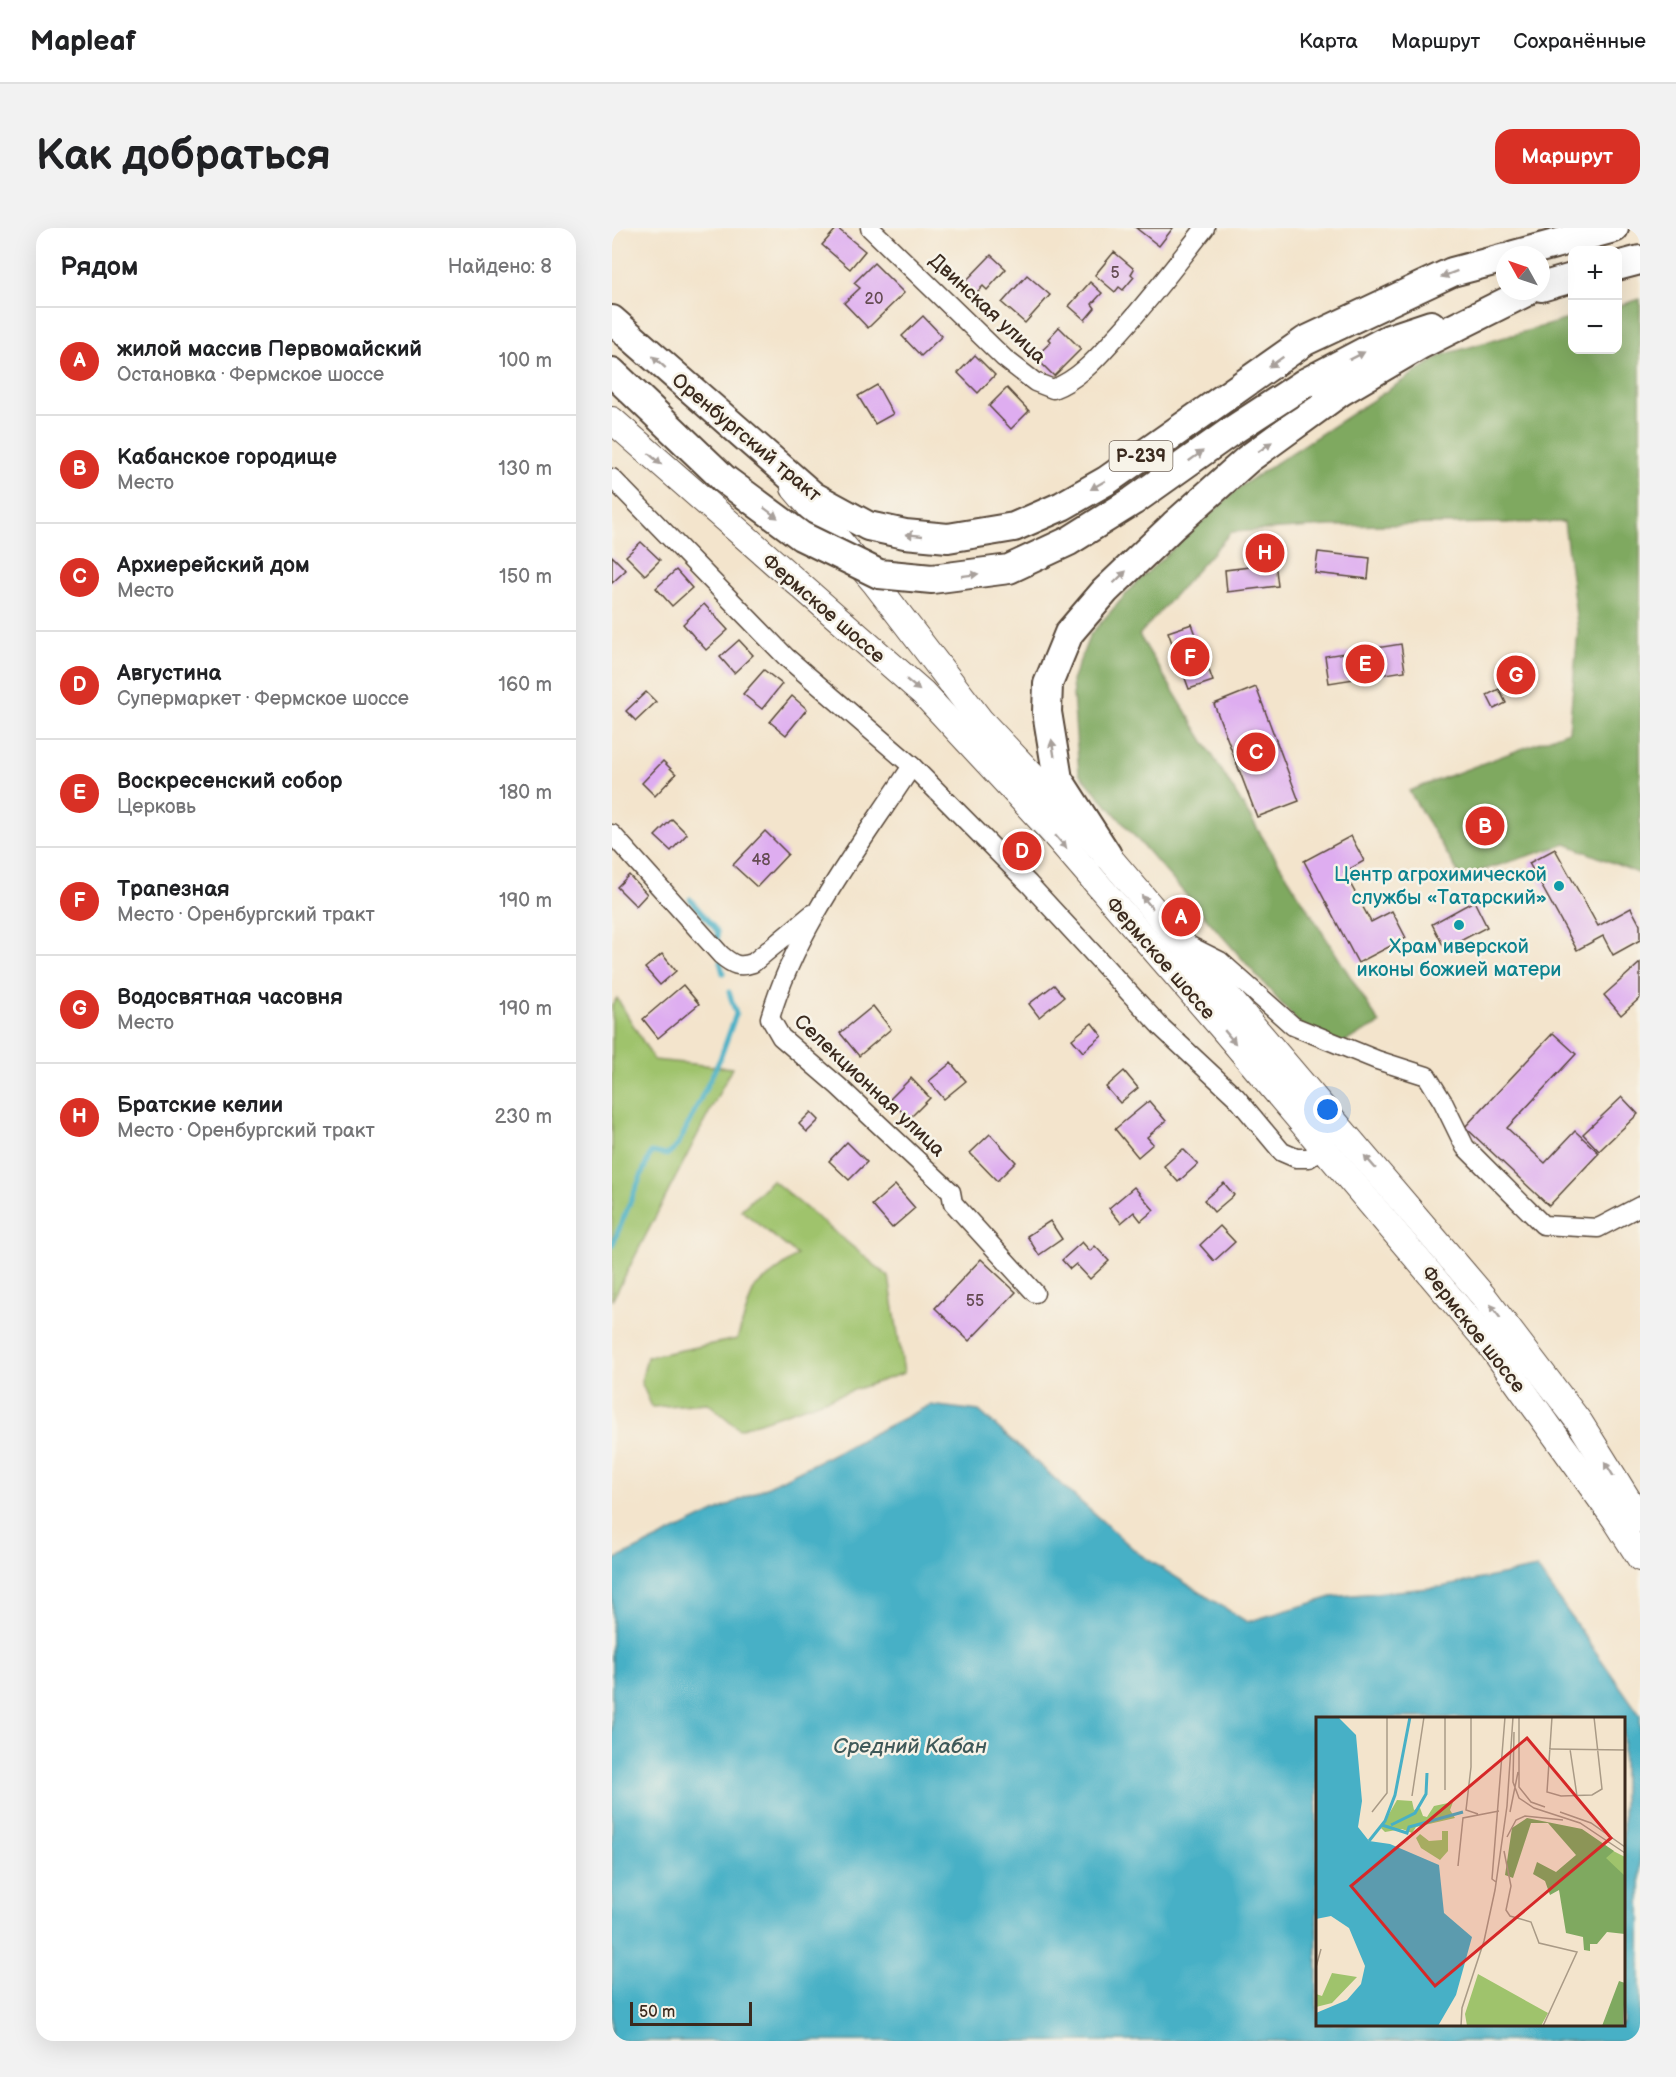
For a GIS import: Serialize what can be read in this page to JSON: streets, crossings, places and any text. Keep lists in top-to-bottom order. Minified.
{"streets":{"main road":["Оренбургский тракт","Р-239","Фермское шоссе"],"street":["Двинская улица","Селекционная улица"]},"crossings":[["Оренбургский тракт","Фермское шоссе"]],"water":["Средний Кабан"],"places":["Центр агрохимической службы «Татарский»","Храм иверской иконы божией матери"],"house_numbers":["5","20","48","55"],"scale_bar":"50 m","north":"top left","page":{"header":"Mapleaf","nav":["Карта","Маршрут","Сохранённые"],"buttons":"Маршрут","title":"Как добраться","heading":["Рядом","Найдено: 8"],"map_buttons":["+","−"],"list":[{"mark":"A","name":"жилой массив Первомайский","note":"Остановка · Фермское шоссе","value":"100 m"},{"mark":"B","name":"Кабанское городище","note":"Место","value":"130 m"},{"mark":"C","name":"Архиерейский дом","note":"Место","value":"150 m"},{"mark":"D","name":"Августина","note":"Супермаркет · Фермское шоссе","value":"160 m"},{"mark":"E","name":"Воскресенский собор","note":"Церковь","value":"180 m"},{"mark":"F","name":"Трапезная","note":"Место · Оренбургский тракт","value":"190 m"},{"mark":"G","name":"Водосвятная часовня","note":"Место","value":"190 m"},{"mark":"H","name":"Братские келии","note":"Место · Оренбургский тракт","value":"230 m"}],"pins":["H","F","E","G","C","B","D","A"],"scale":"50 m"}}
